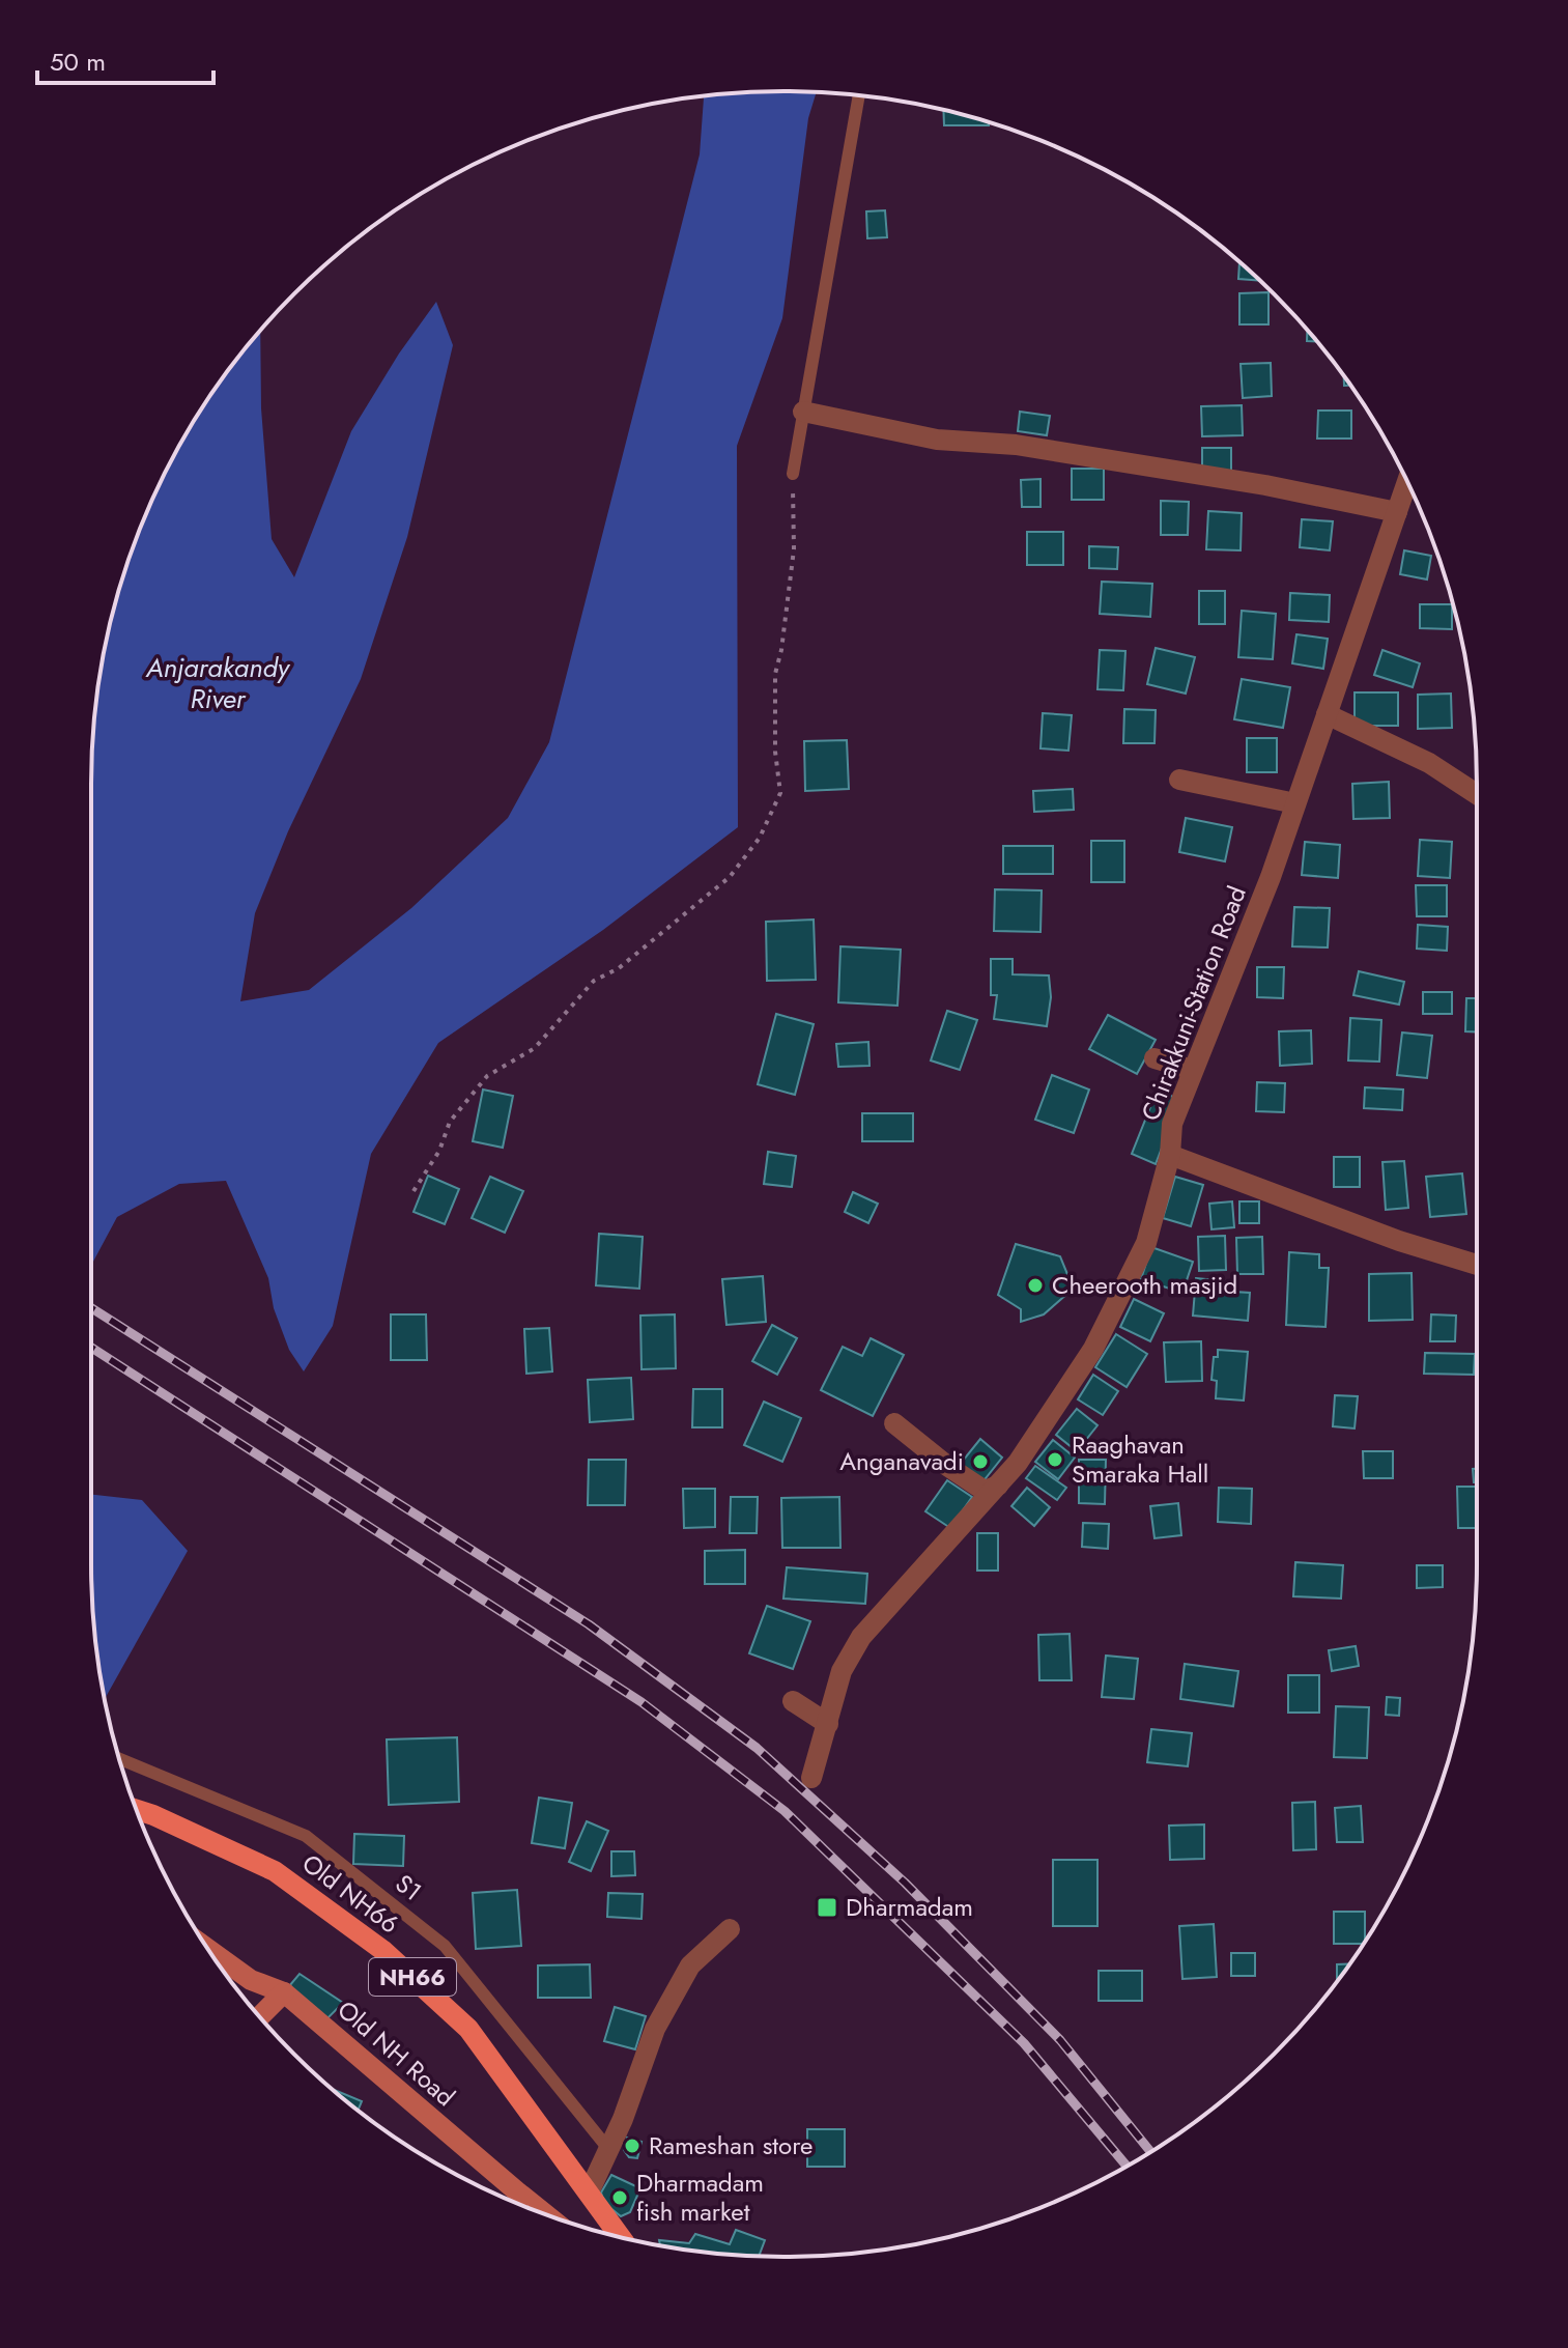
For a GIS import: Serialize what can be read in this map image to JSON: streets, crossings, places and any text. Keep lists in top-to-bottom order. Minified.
{"streets":{"main road":["Old NH66","NH66"],"street":["Chirakkuni-Station Road","Old NH Road"],"lane":["S1"]},"water":["Anjarakandy River"],"places":{"other":["Cheerooth masjid","Raaghavan Smaraka Hall","Anganavadi","Rameshan store","Dharmadam fish market"],"transit":["Dharmadam"]},"scale_bar":"50 m"}
